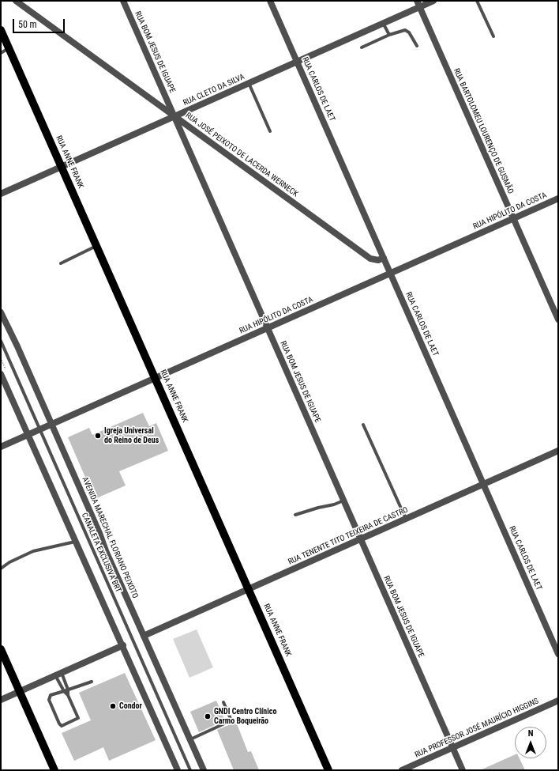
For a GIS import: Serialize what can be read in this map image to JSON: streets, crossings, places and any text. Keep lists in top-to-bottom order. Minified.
{"streets":{"main road":["RUA ANNE FRANK"],"street":["RUA BOM JESUS DE IGUAPE","RUA CARLOS DE LAET","RUA CLETO DA SILVA","RUA BARTOLOMEU LOURENÇO DE GUSMÃO","RUA JOSÉ PEIXOTO DE LACERDA WERNECK","RUA HIPÓLITO DA COSTA","RUA TENENTE TITO TEIXEIRA DE CASTRO","AVENIDA MARECHAL FLORIANO PEIXOTO","RUA PROFESSOR JOSÉ MAURÍCIO HIGGINS"],"lane":["CANALETA EXCLUSIVA BRT"]},"crossings":[["RUA BOM JESUS DE IGUAPE","RUA CLETO DA SILVA"],["RUA BOM JESUS DE IGUAPE","RUA JOSÉ PEIXOTO DE LACERDA WERNECK"],["RUA BOM JESUS DE IGUAPE","RUA HIPÓLITO DA COSTA"],["RUA BOM JESUS DE IGUAPE","RUA TENENTE TITO TEIXEIRA DE CASTRO"],["RUA BOM JESUS DE IGUAPE","RUA PROFESSOR JOSÉ MAURÍCIO HIGGINS"],["RUA CARLOS DE LAET","RUA CLETO DA SILVA"],["RUA CARLOS DE LAET","RUA JOSÉ PEIXOTO DE LACERDA WERNECK"],["RUA CARLOS DE LAET","RUA HIPÓLITO DA COSTA"],["RUA CARLOS DE LAET","RUA TENENTE TITO TEIXEIRA DE CASTRO"],["RUA CLETO DA SILVA","RUA BARTOLOMEU LOURENÇO DE GUSMÃO"],["RUA CLETO DA SILVA","RUA JOSÉ PEIXOTO DE LACERDA WERNECK"],["RUA CLETO DA SILVA","RUA ANNE FRANK"],["RUA BARTOLOMEU LOURENÇO DE GUSMÃO","RUA HIPÓLITO DA COSTA"],["RUA ANNE FRANK","RUA HIPÓLITO DA COSTA"],["RUA ANNE FRANK","RUA TENENTE TITO TEIXEIRA DE CASTRO"],["RUA HIPÓLITO DA COSTA","AVENIDA MARECHAL FLORIANO PEIXOTO"],["RUA HIPÓLITO DA COSTA","CANALETA EXCLUSIVA BRT"],["RUA TENENTE TITO TEIXEIRA DE CASTRO","AVENIDA MARECHAL FLORIANO PEIXOTO"]],"places":["Igreja Universal do Reino de Deus","Condor","GNDI Centro Clínico Carmo Boqueirão"],"scale_bar":"50 m","north":"top"}
